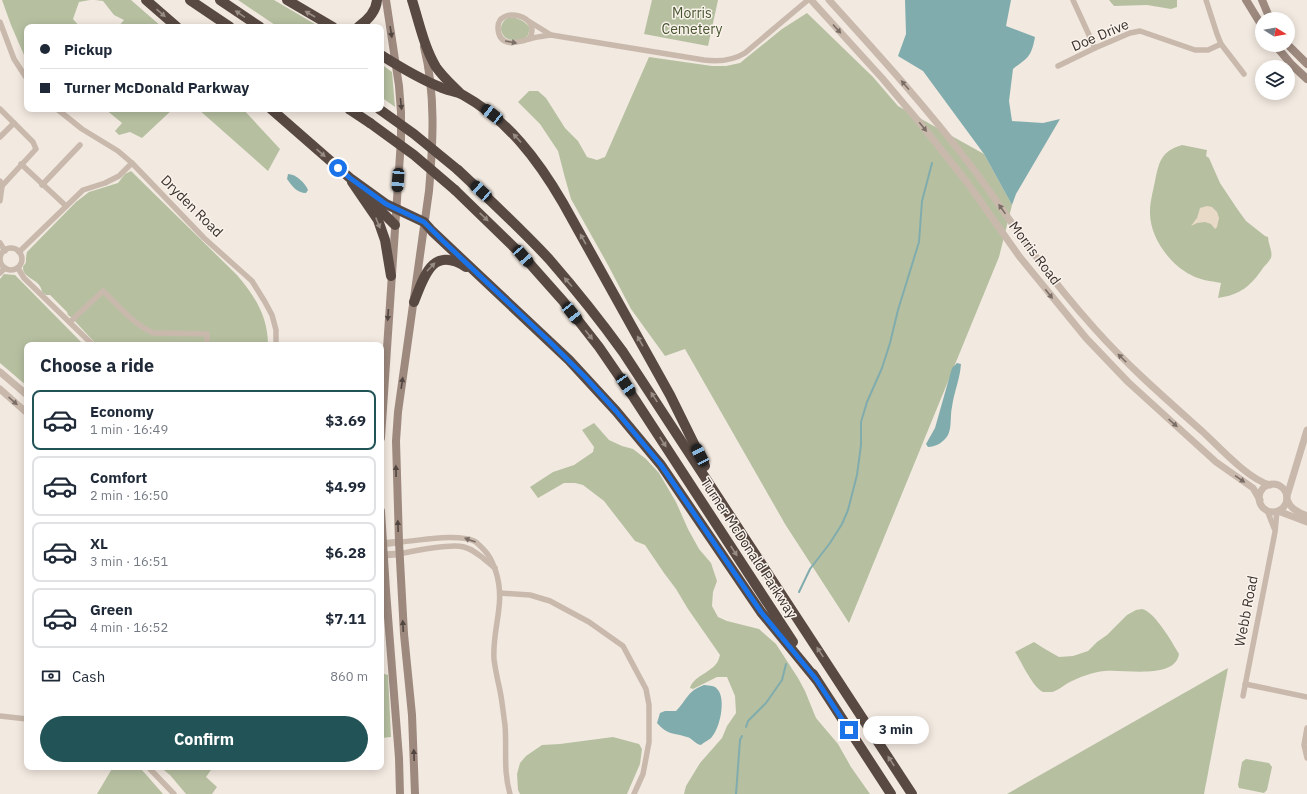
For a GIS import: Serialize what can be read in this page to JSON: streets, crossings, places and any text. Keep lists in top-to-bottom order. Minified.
{"streets":{"highway":["Turner McDonald Parkway"],"street":["Doe Drive","Dryden Road","Morris Road","Webb Road"]},"crossings":[["Morris Road","Webb Road"]],"parks":["Morris Cemetery"],"north":"right","page":{"banner":["Pickup","Turner McDonald Parkway"],"heading":"Choose a ride","list":[{"name":"Economy","note":"1 min · 16:49","value":"$3.69"},{"name":"Comfort","note":"2 min · 16:50","value":"$4.99"},{"name":"XL","note":"3 min · 16:51","value":"$6.28"},{"name":"Green","note":"4 min · 16:52","value":"$7.11"}],"pay":["Cash","860 m"],"buttons":"Confirm","bubble":"3 min"}}
